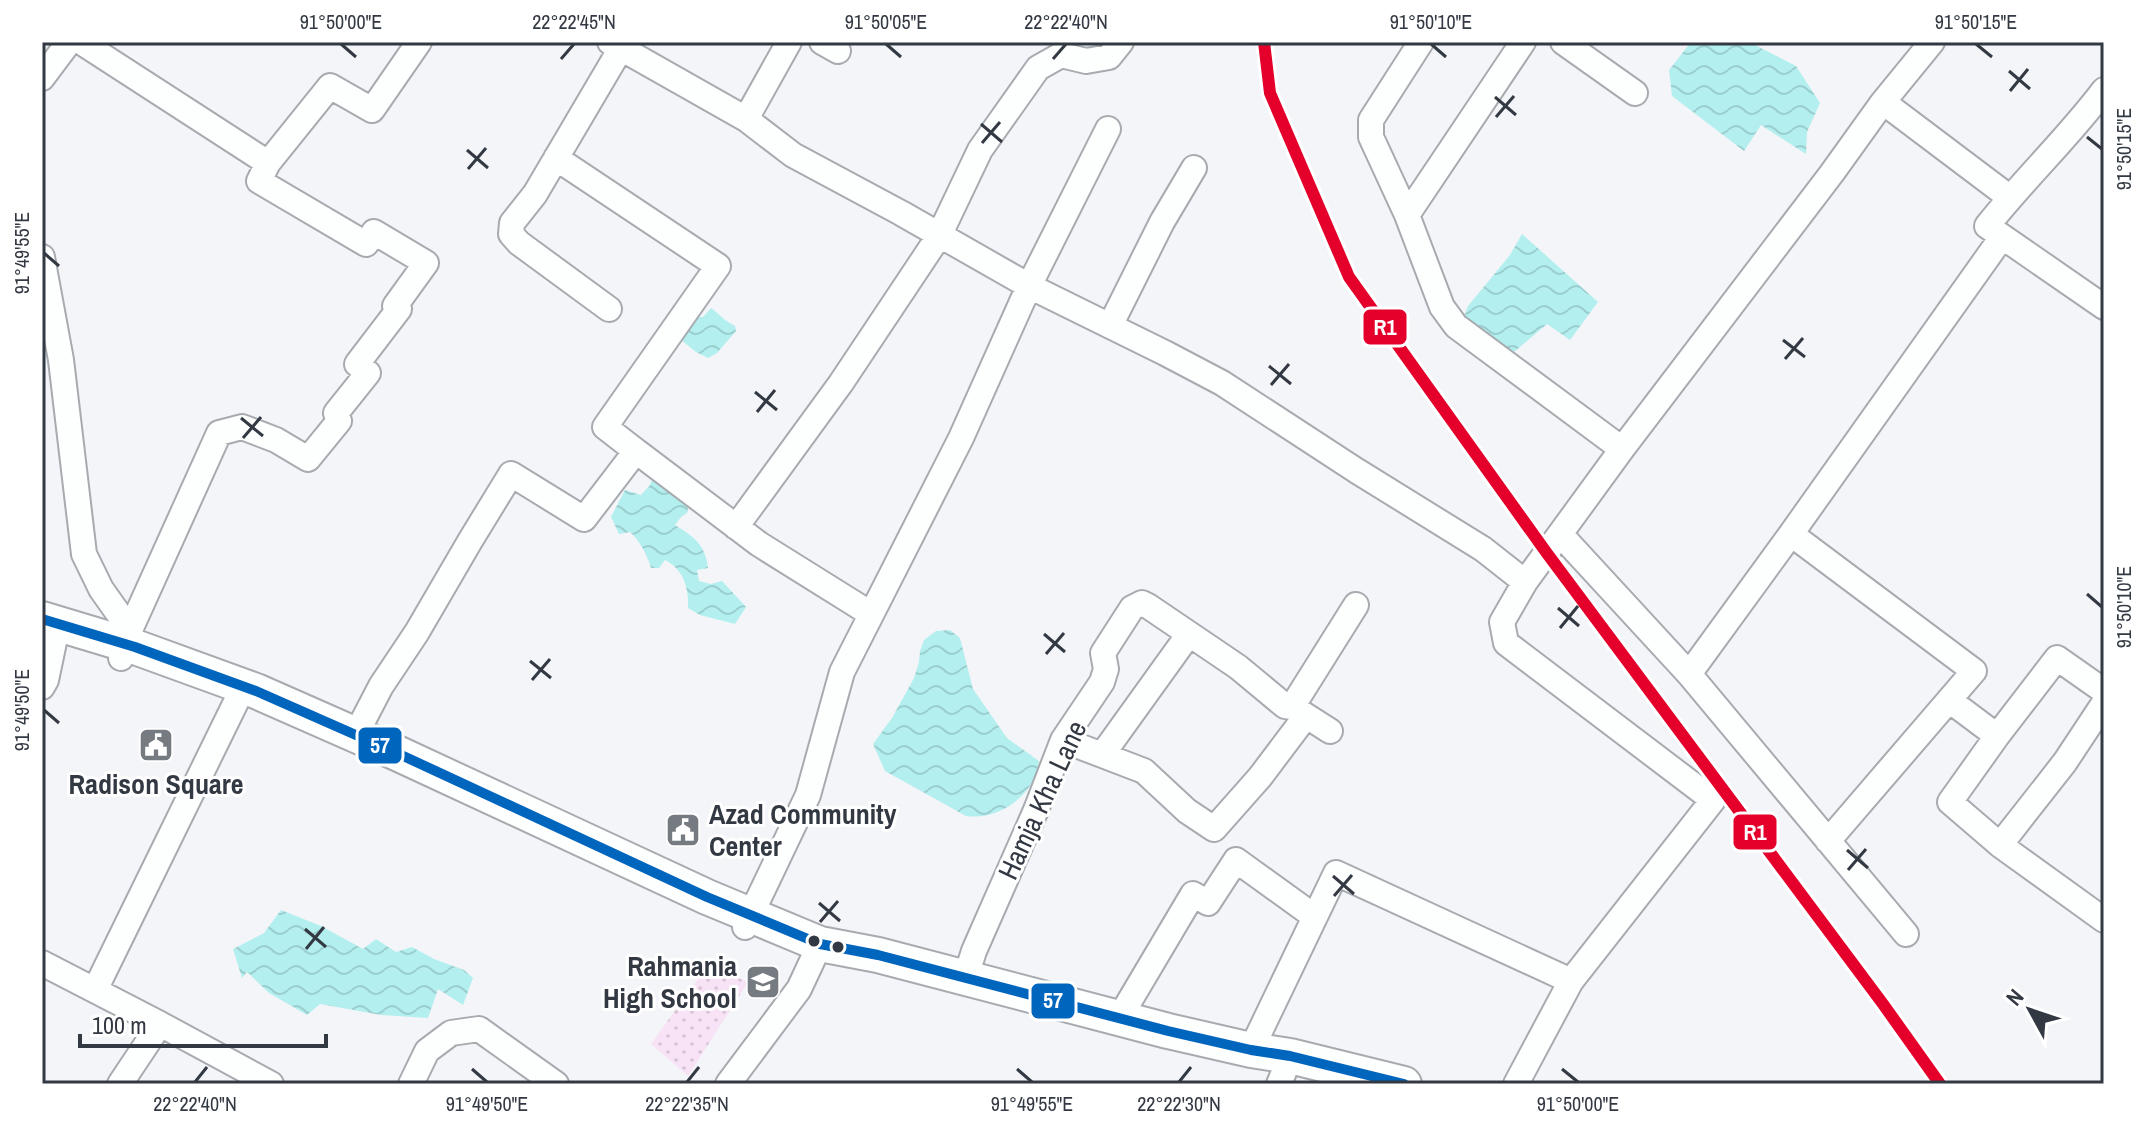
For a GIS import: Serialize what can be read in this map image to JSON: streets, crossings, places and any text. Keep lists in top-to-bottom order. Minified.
{"streets":{"street":["Hamja Kha Lane"]},"places":{"public building":["Radison Square","Azad Community Center"],"school or university":["Rahmania High School"]},"lines":["transit line R1","transit line 57"],"scale_bar":"100 m","north":"top left","coordinates":["91°50'00\"E","22°22'45\"N","91°50'05\"E","22°22'40\"N","91°50'10\"E","91°50'15\"E","91°49'55\"E","91°49'50\"E","22°22'35\"N","22°22'30\"N"]}
